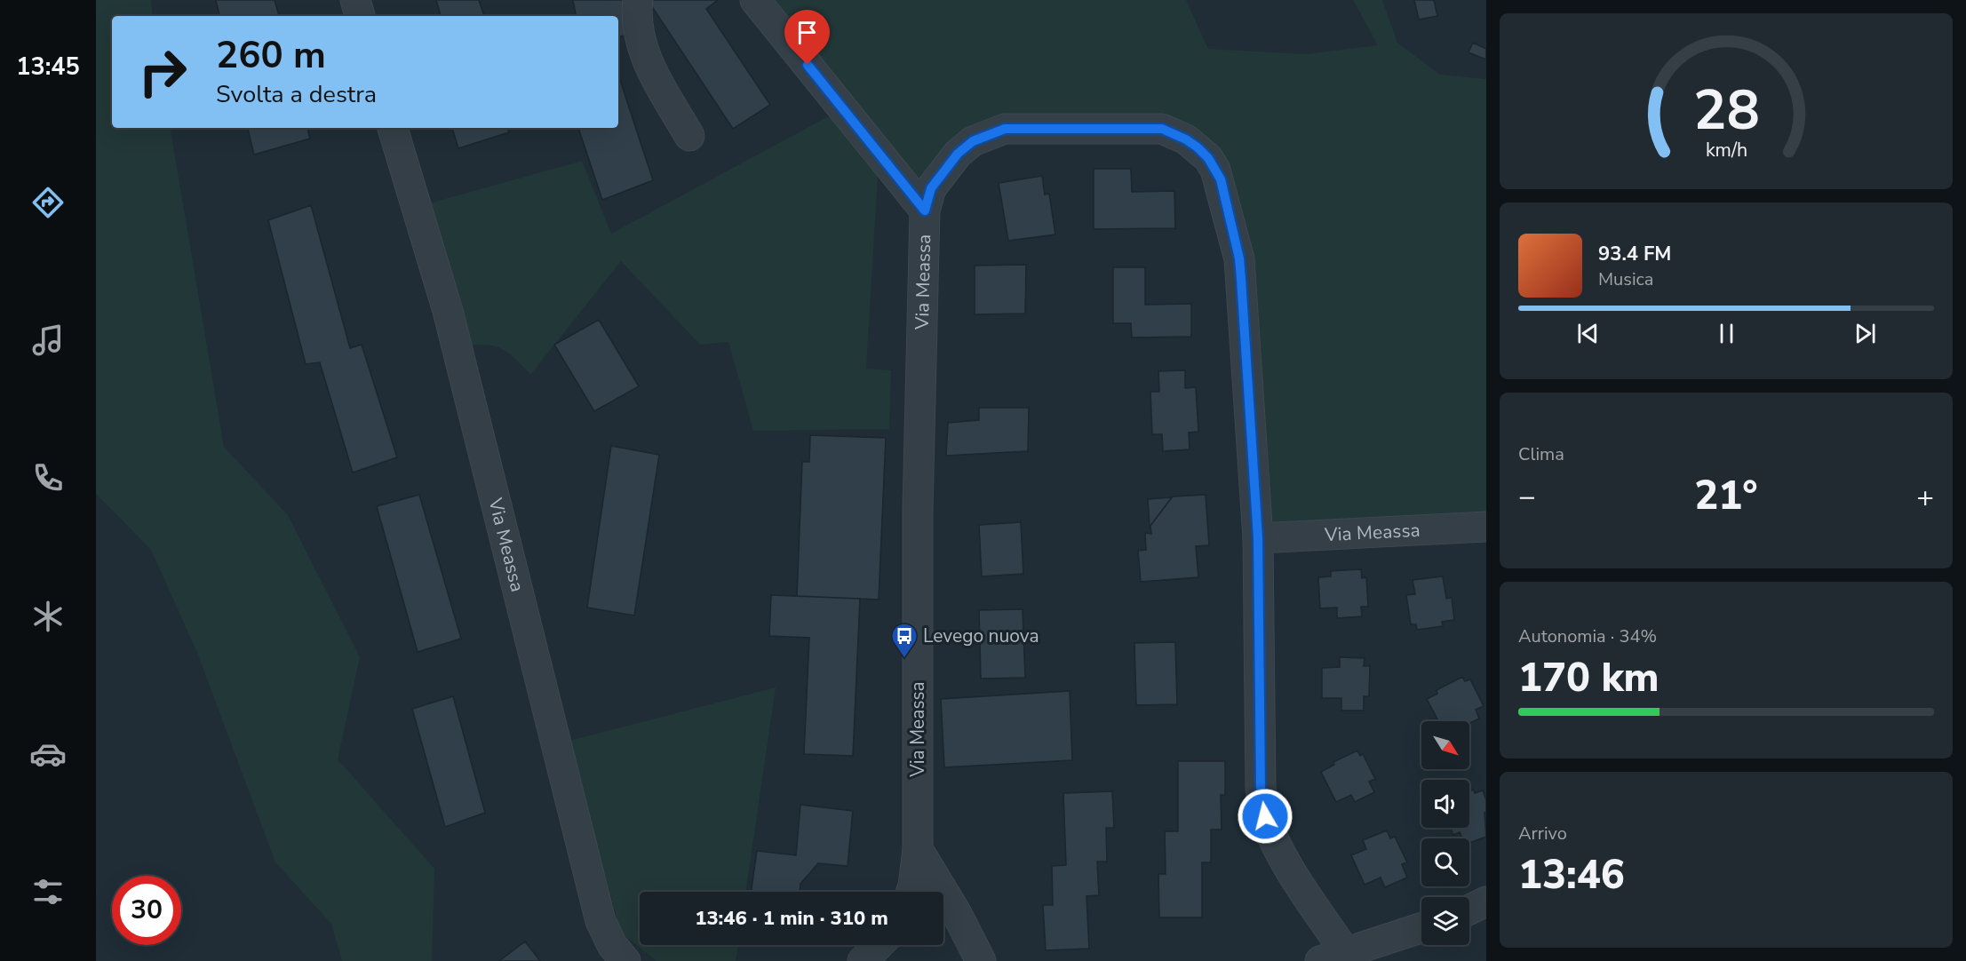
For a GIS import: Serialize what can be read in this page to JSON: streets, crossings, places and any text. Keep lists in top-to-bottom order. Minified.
{"streets":{"street":["Via Meassa"]},"places":{"bus stop":["Levego nuova"]},"north":"bottom right","page":{"tabs":"13:45","turn":["260 m","Svolta a destra"],"song":["93.4 FM","Musica"],"tile":["Clima",["Autonomia · 34%","170 km"],["Arrivo","13:46"]],"heat":["−","21°","+"],"limit":"30","trip":"13:46 · 1 min · 310 m","gauge":["28","km/h"]}}
